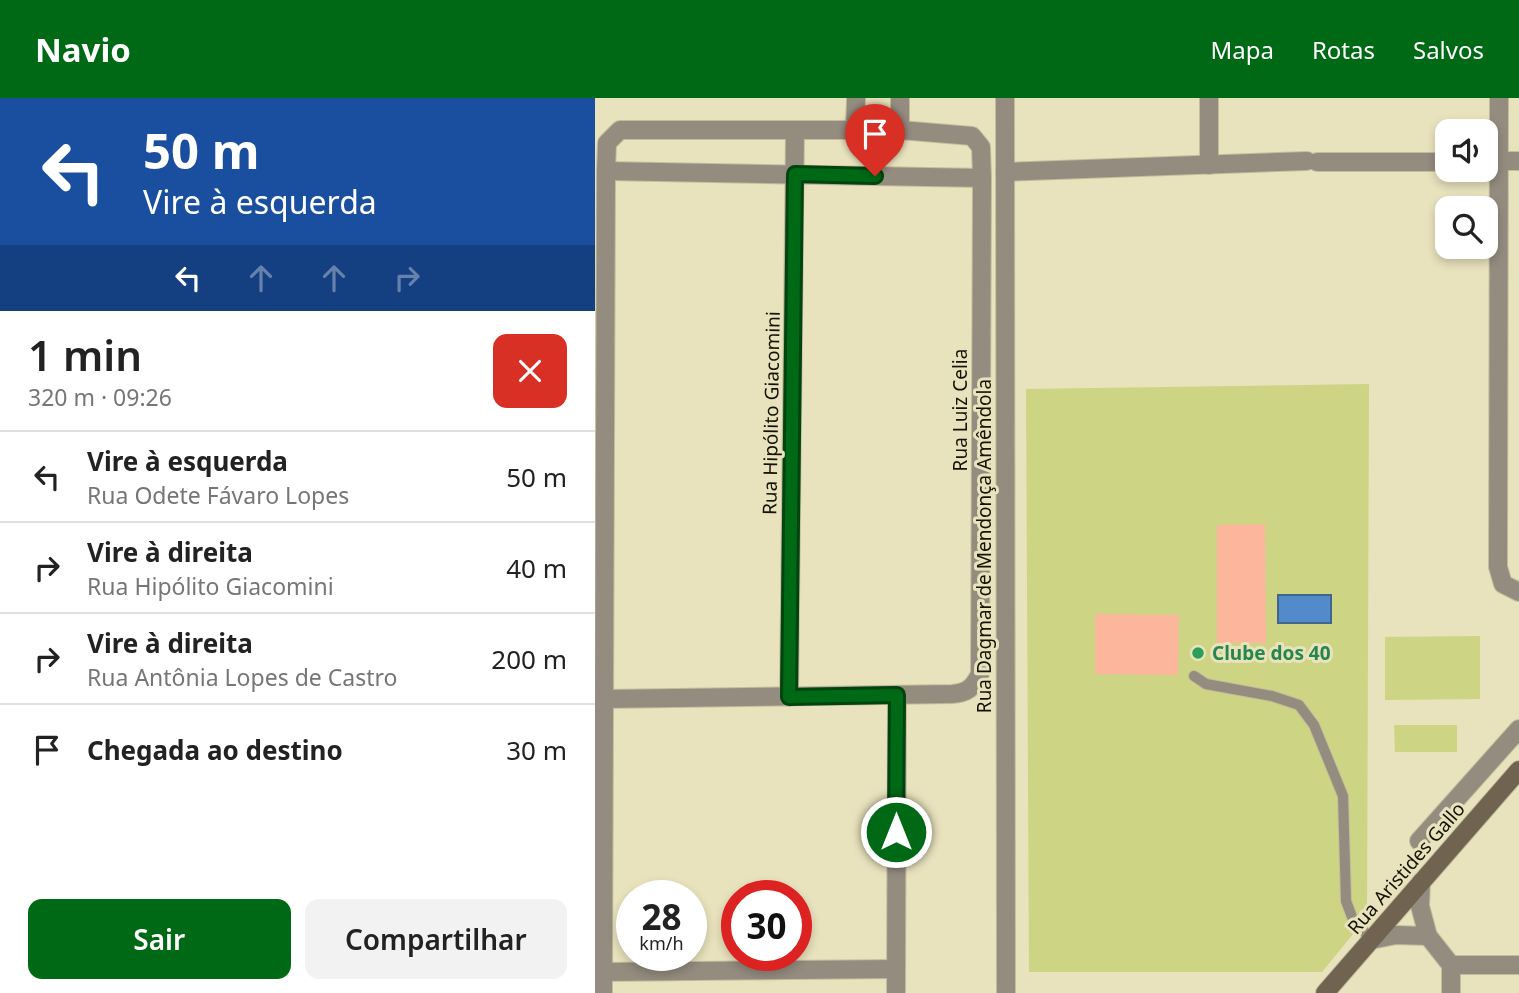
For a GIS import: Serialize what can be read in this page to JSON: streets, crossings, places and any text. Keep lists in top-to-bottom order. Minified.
{"streets":{"street":["Rua Luiz Celia","Rua Hipólito Giacomini","Rua Dagmar de Mendonça Amêndola","Rua Aristides Gallo"]},"places":["Clube dos 40"],"page":{"header":"Navio","nav":["Mapa","Rotas","Salvos"],"turn":["50 m","Vire à esquerda"],"heading":["1 min","320 m · 09:26"],"list":[{"name":"Vire à esquerda","note":"Rua Odete Fávaro Lopes","value":"50 m"},{"name":"Vire à direita","note":"Rua Hipólito Giacomini","value":"40 m"},{"name":"Vire à direita","note":"Rua Antônia Lopes de Castro","value":"200 m"},{"name":"Chegada ao destino","value":"30 m"}],"speed":"28 km/h","limit":"30","buttons":["Sair","Compartilhar"]}}
